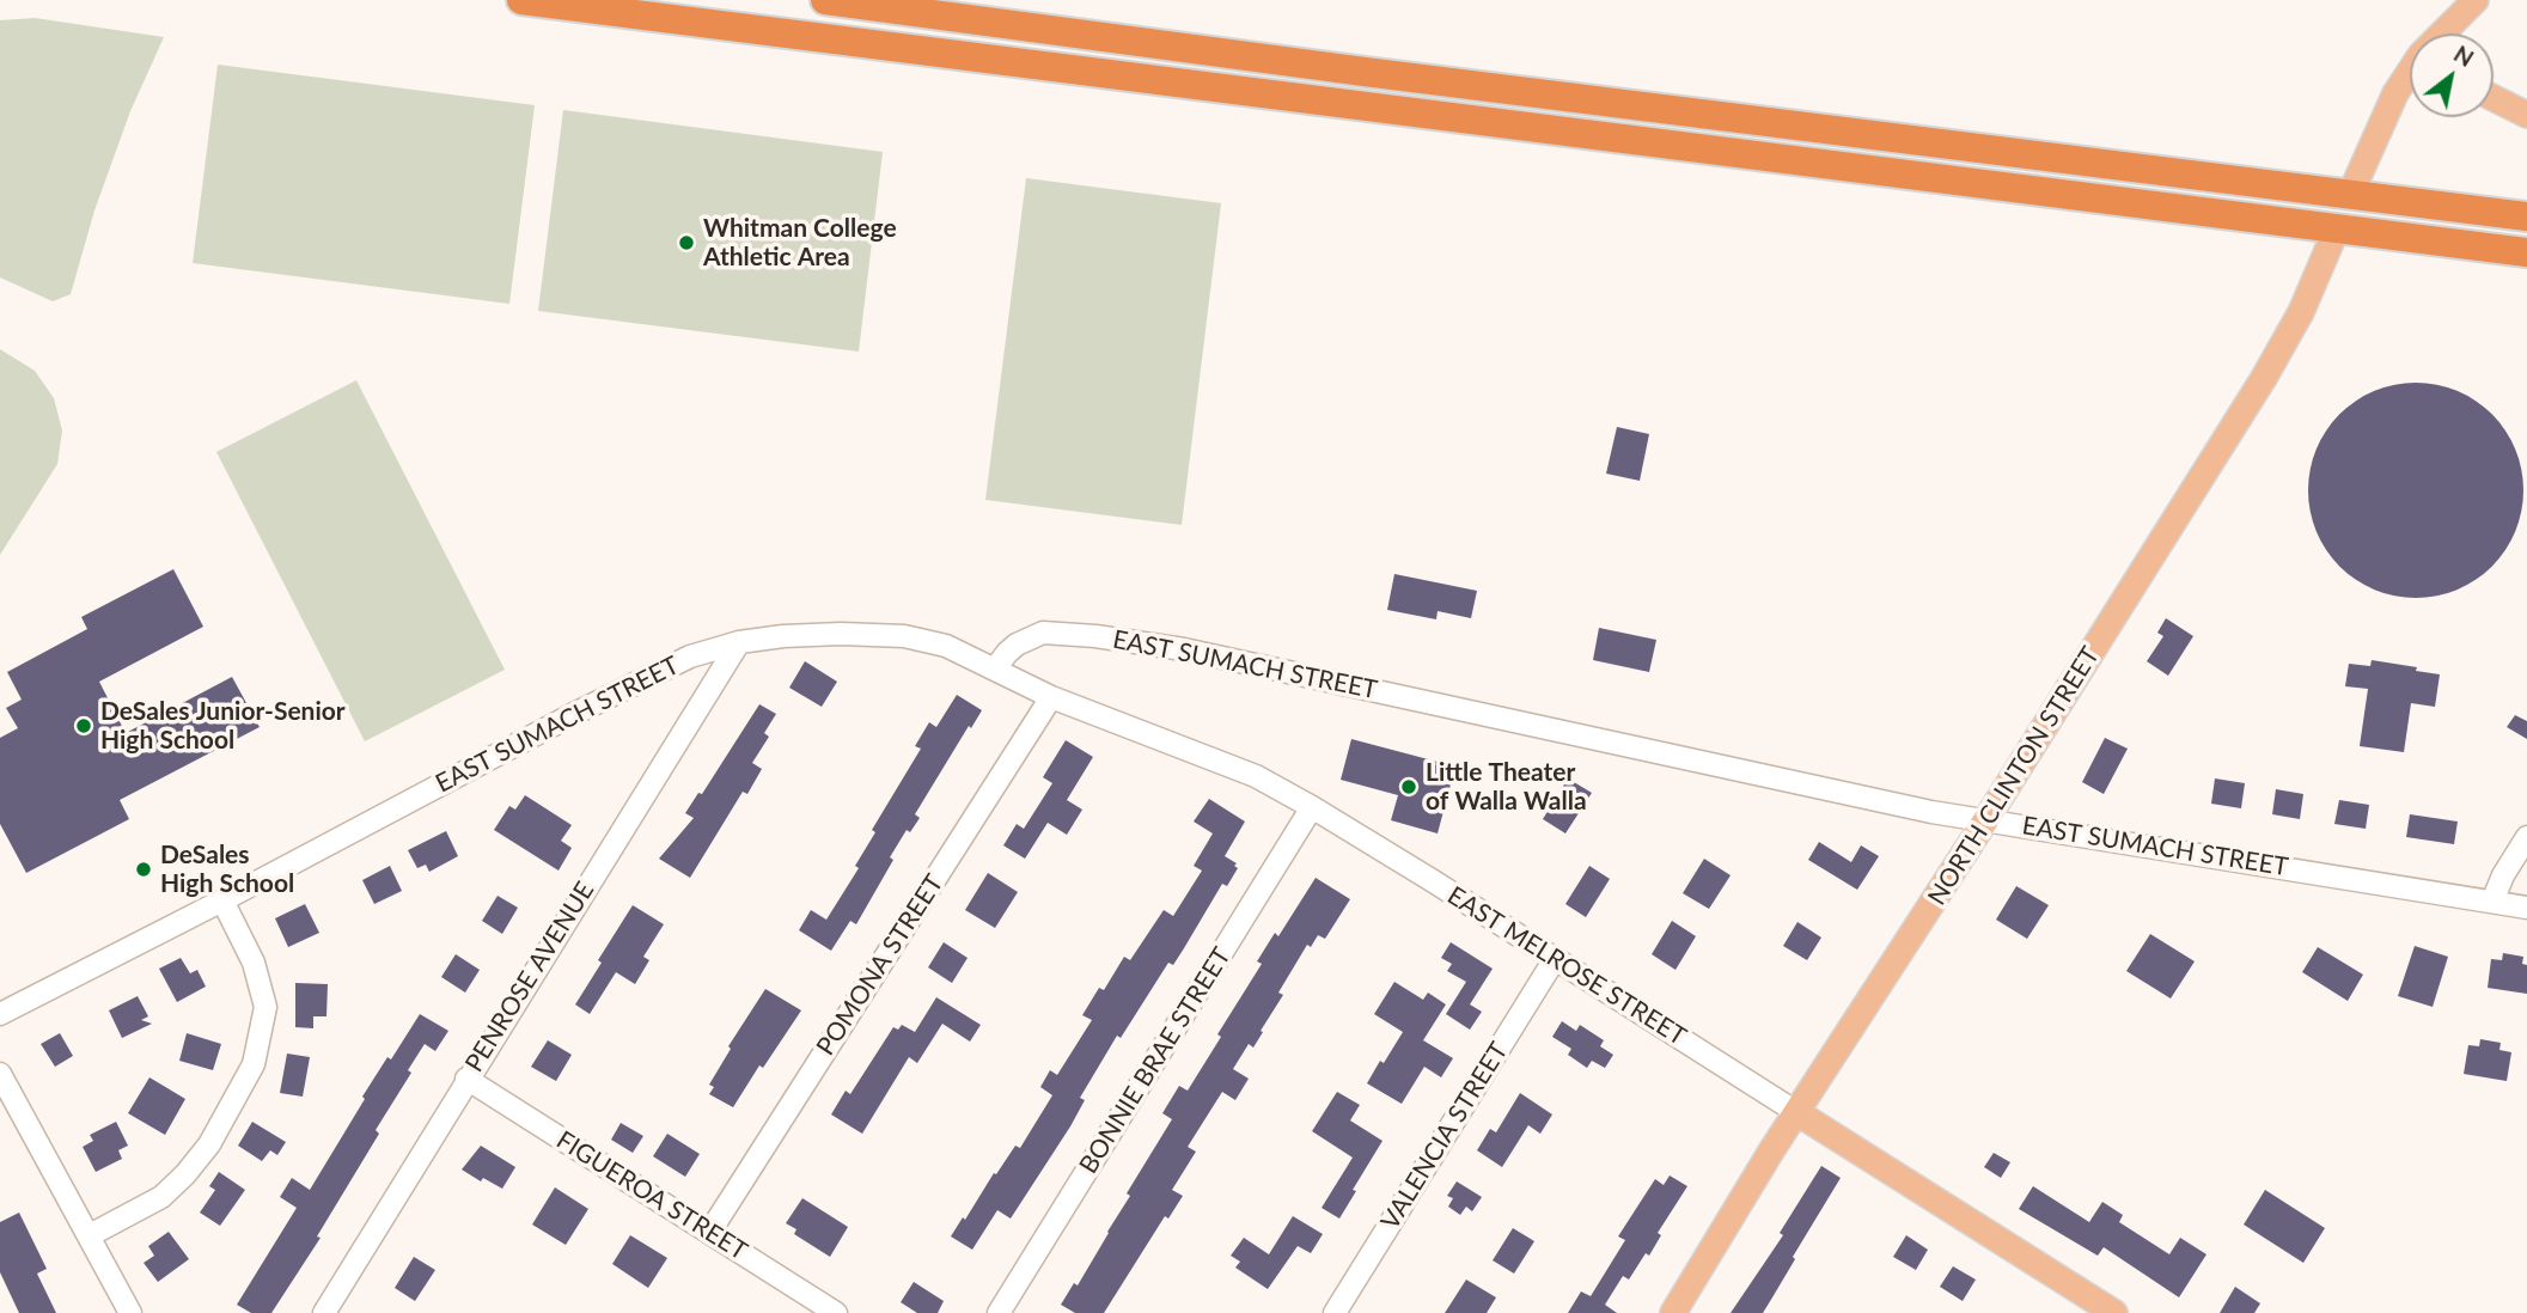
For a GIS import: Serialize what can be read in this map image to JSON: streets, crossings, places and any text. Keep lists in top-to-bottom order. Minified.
{"streets":{"main road":["NORTH CLINTON STREET","EAST MELROSE STREET"],"street":["EAST SUMACH STREET","POMONA STREET","PENROSE AVENUE","BONNIE BRAE STREET","VALENCIA STREET","FIGUEROA STREET"]},"crossings":[["EAST SUMACH STREET","NORTH CLINTON STREET"],["EAST SUMACH STREET","EAST MELROSE STREET"],["EAST SUMACH STREET","PENROSE AVENUE"],["NORTH CLINTON STREET","EAST MELROSE STREET"],["POMONA STREET","EAST MELROSE STREET"],["POMONA STREET","FIGUEROA STREET"],["EAST MELROSE STREET","BONNIE BRAE STREET"],["EAST MELROSE STREET","VALENCIA STREET"],["PENROSE AVENUE","FIGUEROA STREET"]],"places":["Whitman College Athletic Area","DeSales Junior-Senior High School","Little Theater of Walla Walla","DeSales High School"],"north":"top right"}
